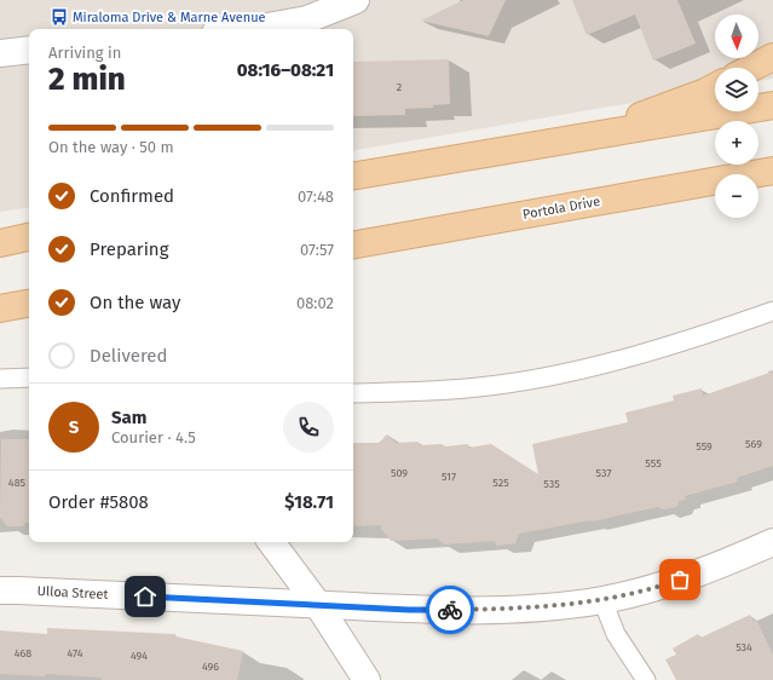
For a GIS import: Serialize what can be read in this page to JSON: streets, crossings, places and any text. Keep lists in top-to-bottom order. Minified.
{"streets":{"main road":["Portola Drive"],"street":["Ulloa Street"]},"places":{"bus stop":["Miraloma Drive & Marne Avenue"]},"house_numbers":["2","569","559","555","509","537","517","485","525","535","534","468","474","494","496"],"north":"bottom","page":{"map_buttons":["+","−"],"heading":["2 min","Arriving in","08:16–08:21"],"panel":["Sam","Courier · 4.5","Order #5808","$18.71"],"bar":"On the way · 50 m","list":[["Confirmed","07:48"],["Preparing","07:57"],["On the way","08:02"],"Delivered"],"round":"S"}}
